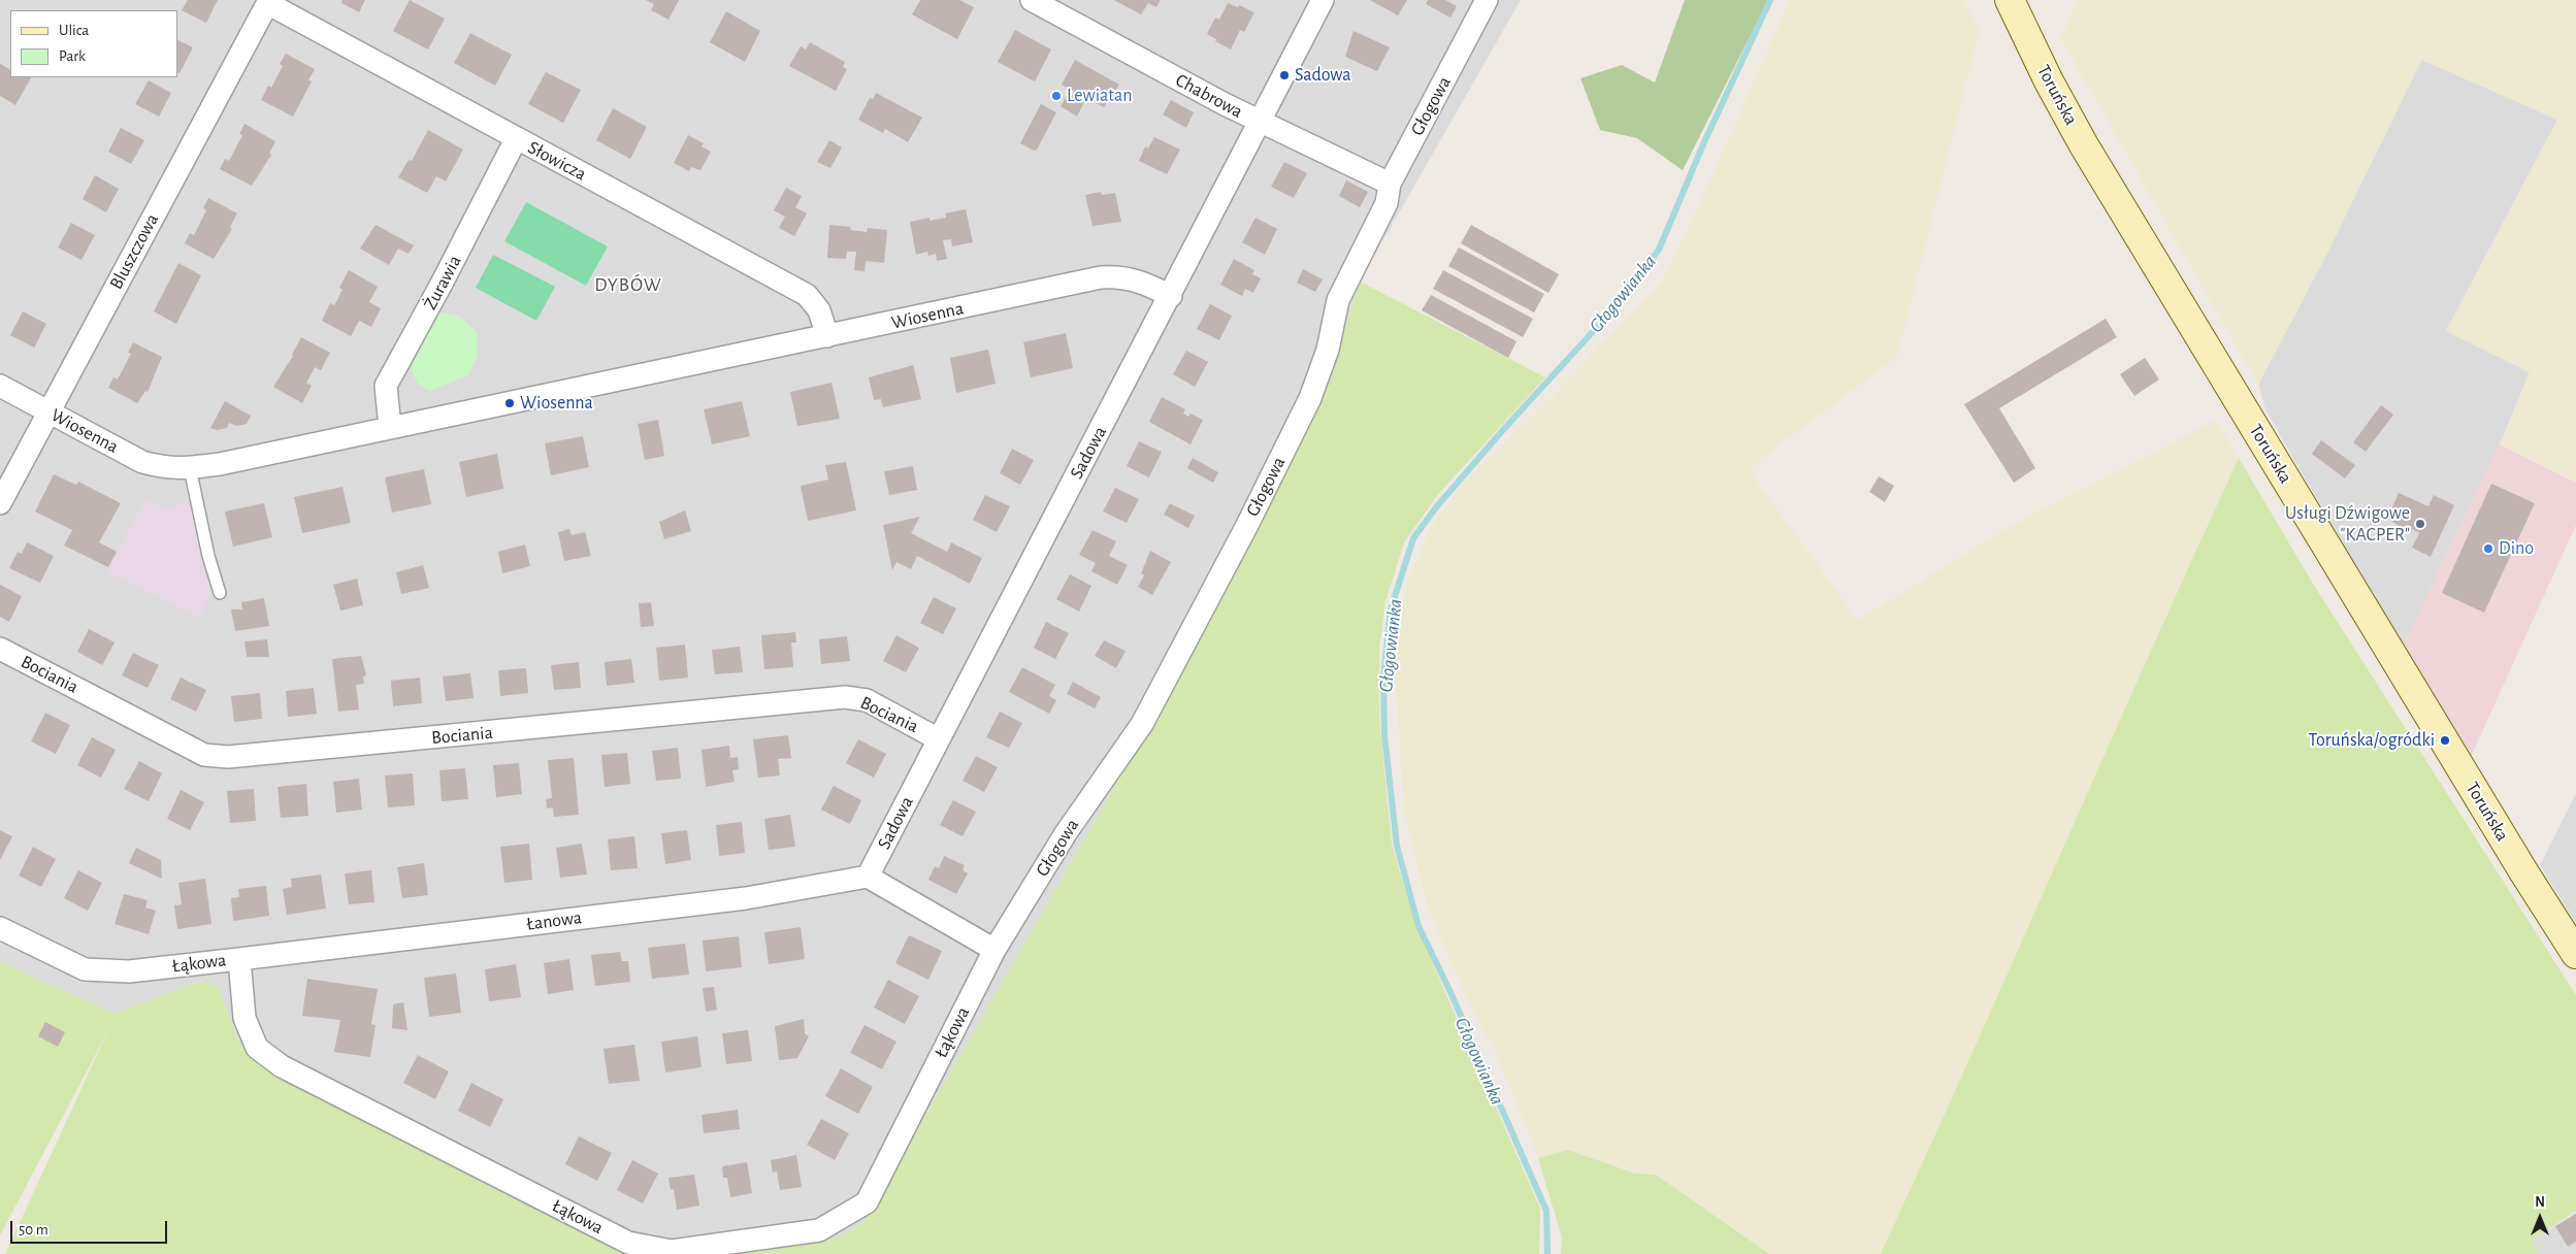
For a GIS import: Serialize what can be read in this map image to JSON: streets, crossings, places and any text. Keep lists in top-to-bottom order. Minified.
{"streets":{"street":["Toruńska","Chabrowa","Głogowa","Słowicza","Bluszczowa","Żurawia","Wiosenna","Sadowa","Bociania","Łanowa","Łąkowa"]},"crossings":[["Chabrowa","Głogowa"],["Chabrowa","Sadowa"],["Głogowa","Łąkowa"],["Słowicza","Bluszczowa"],["Słowicza","Żurawia"],["Słowicza","Wiosenna"],["Bluszczowa","Wiosenna"],["Żurawia","Wiosenna"],["Wiosenna","Sadowa"],["Sadowa","Bociania"],["Sadowa","Łanowa"],["Łanowa","Łąkowa"]],"districts":["DYBÓW"],"water":["Głogowianka"],"places":["Sadowa","Lewiatan","Wiosenna","Usługi Dźwigowe \"KACPER\"","Dino","Toruńska/ogródki"],"legend":["Ulica","Park"],"scale_bar":"50 m","north":"top"}
